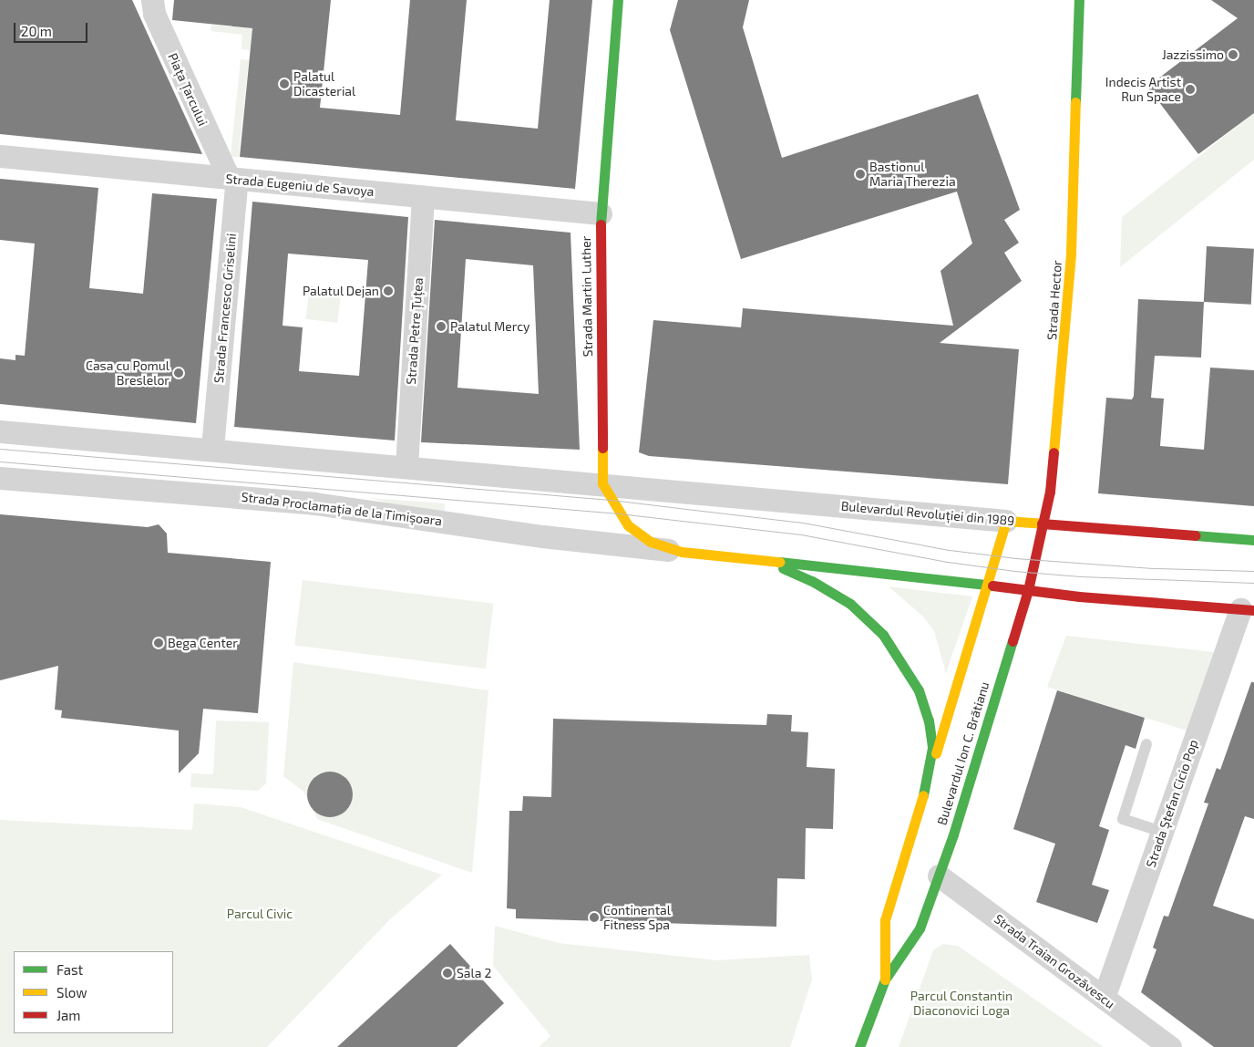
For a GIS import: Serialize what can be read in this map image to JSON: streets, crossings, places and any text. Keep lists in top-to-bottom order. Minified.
{"streets":{"main road":["Strada Martin Luther","Strada Hector","Bulevardul Revoluției din 1989","Bulevardul Ion C. Brătianu"],"street":["Piața Țarcului","Strada Eugeniu de Savoya","Strada Francesco Griselini","Strada Petre Țuțea","Strada Proclamația de la Timișoara","Strada Ștefan Cicio Pop","Strada Traian Grozăvescu"]},"crossings":[["Piața Țarcului","Strada Eugeniu de Savoya"],["Piața Țarcului","Strada Francesco Griselini"],["Strada Eugeniu de Savoya","Strada Martin Luther"],["Strada Eugeniu de Savoya","Strada Francesco Griselini"],["Strada Eugeniu de Savoya","Strada Petre Țuțea"],["Strada Martin Luther","Strada Proclamația de la Timișoara"],["Strada Martin Luther","Bulevardul Revoluției din 1989"],["Strada Hector","Bulevardul Revoluției din 1989"],["Strada Hector","Bulevardul Ion C. Brătianu"],["Bulevardul Revoluției din 1989","Bulevardul Ion C. Brătianu"],["Bulevardul Ion C. Brătianu","Strada Traian Grozăvescu"],["Strada Ștefan Cicio Pop","Strada Traian Grozăvescu"]],"parks":["Parcul Civic","Parcul Constantin Diaconovici Loga"],"places":["Jazzissimo","Palatul Dicasterial","Indecis Artist Run Space","Bastionul Maria Therezia","Palatul Dejan","Palatul Mercy","Casa cu Pomul Breslelor","Bega Center","Continental Fitness Spa","Sala 2"],"legend":["Fast","Slow","Jam"],"scale_bar":"20 m"}
